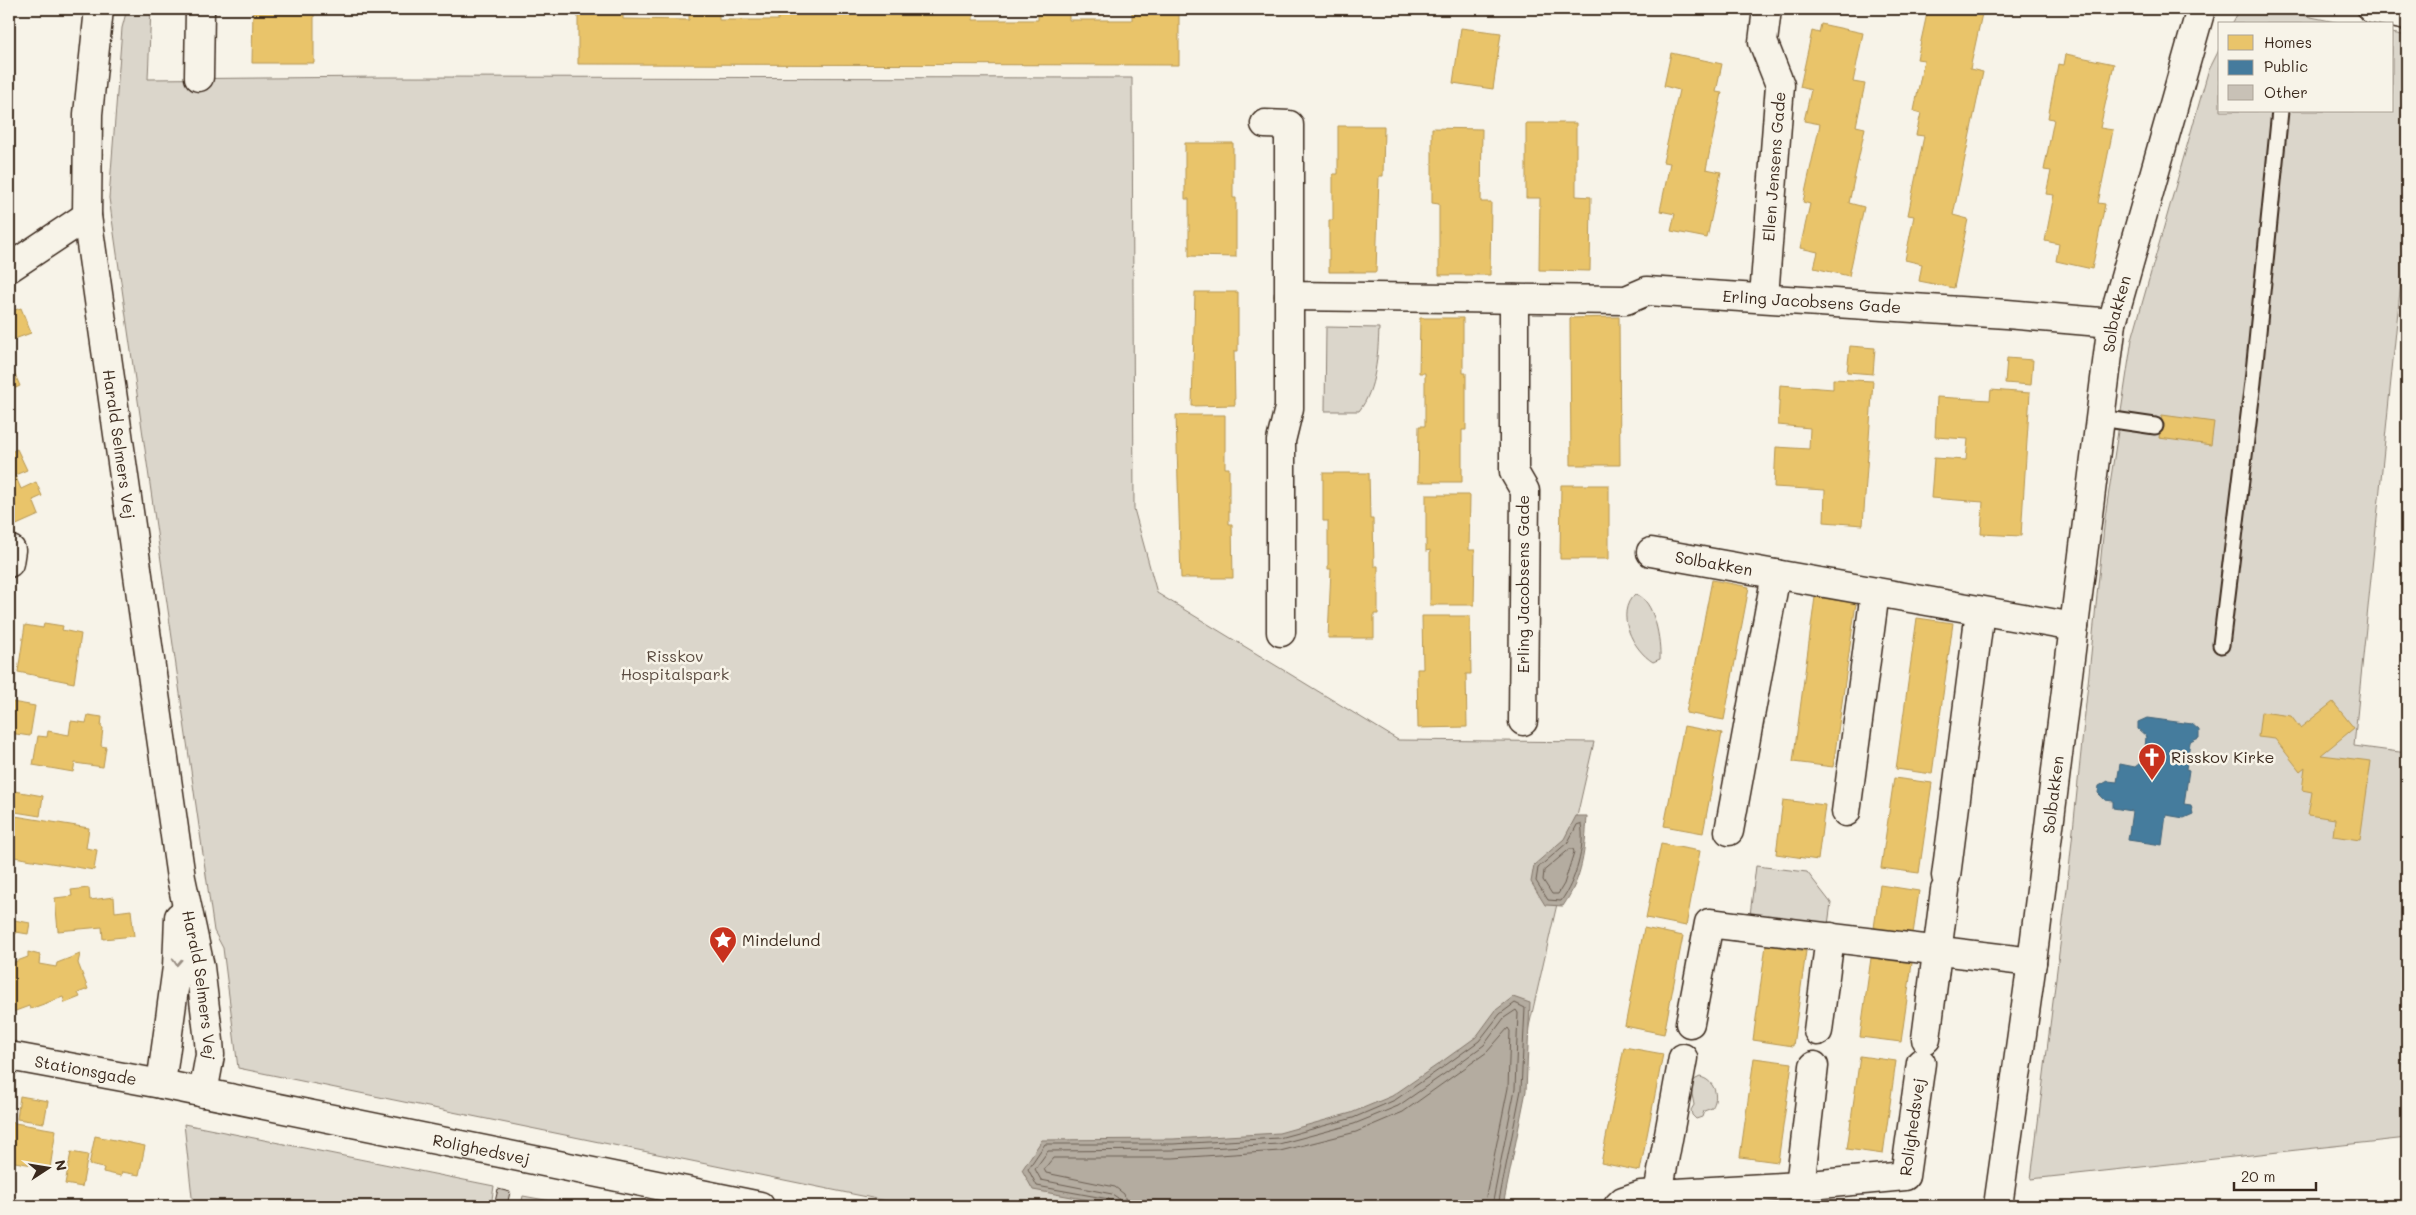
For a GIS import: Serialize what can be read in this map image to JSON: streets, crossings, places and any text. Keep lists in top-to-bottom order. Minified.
{"streets":{"street":["Ellen Jensens Gade","Erling Jacobsens Gade","Solbakken","Harald Selmers Vej","Stationsgade","Rolighedsvej"]},"crossings":[["Ellen Jensens Gade","Erling Jacobsens Gade"],["Erling Jacobsens Gade","Solbakken"],["Harald Selmers Vej","Stationsgade"],["Harald Selmers Vej","Rolighedsvej"],["Stationsgade","Rolighedsvej"]],"parks":["Risskov Hospitalspark"],"places":{"church":["Risskov Kirke"],"place":["Mindelund"]},"legend":["Homes","Public","Other"],"scale_bar":"20 m","north":"right"}
